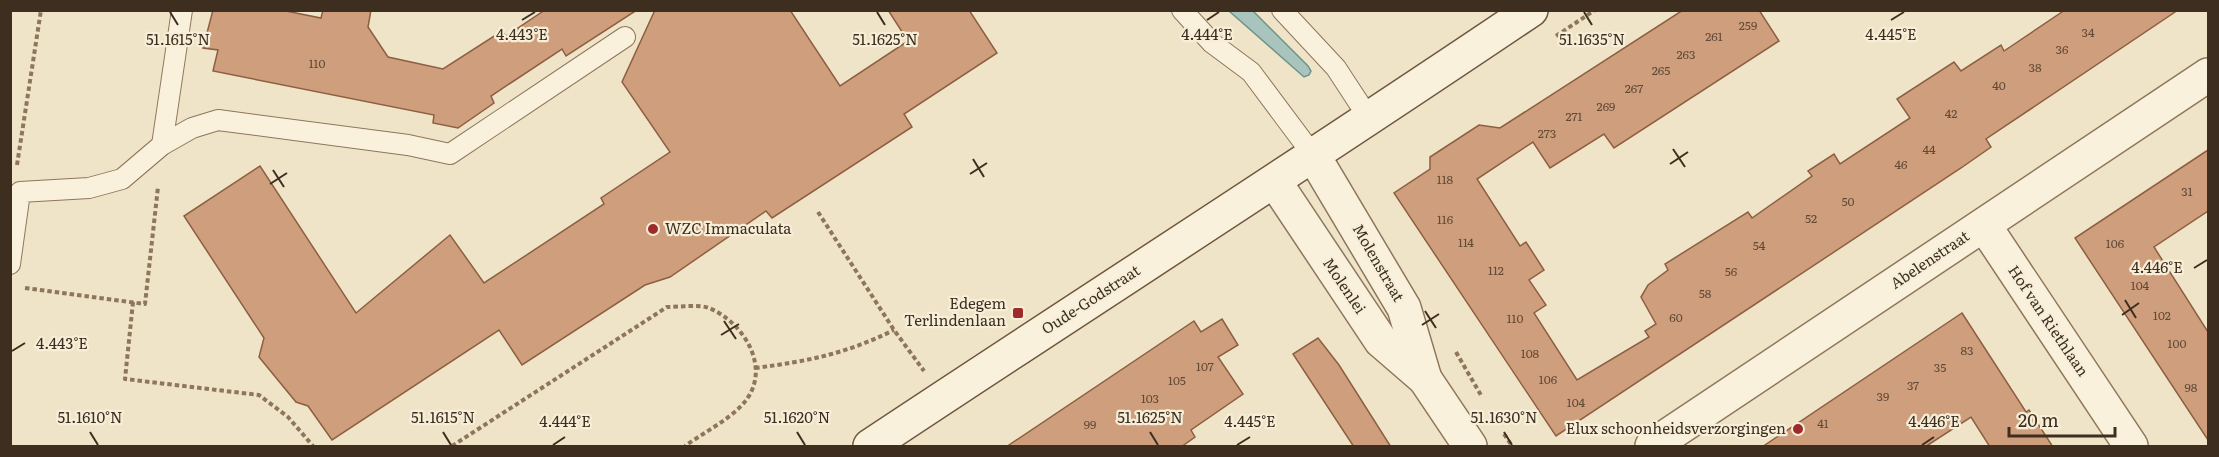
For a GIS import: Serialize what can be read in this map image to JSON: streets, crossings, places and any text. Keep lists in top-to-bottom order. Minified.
{"streets":{"street":["Abelenstraat","Molenstraat","Molenlei","Oude-Godstraat","Hof van Riethlaan"]},"crossings":[["Abelenstraat","Hof van Riethlaan"],["Molenstraat","Molenlei"],["Molenstraat","Oude-Godstraat"],["Molenlei","Oude-Godstraat"]],"places":{"other":["WZC Immaculata","Elux schoonheidsverzorgingen"],"transit":["Edegem Terlindenlaan"]},"house_numbers":["259","34","261","36","263","110","38","265","40","267","269","42","271","273","44","46","118","31","50","52","116","114","106","54","112","56","104","58","102","60","110","100","83","108","107","35","106","105","37","98","39","103","104","41","99"],"scale_bar":"20 m","coordinates":["4.443°E","4.444°E","4.445°E","51.1615°N","51.1625°N","51.1635°N","4.446°E","51.1610°N","51.1620°N","51.1630°N"]}
